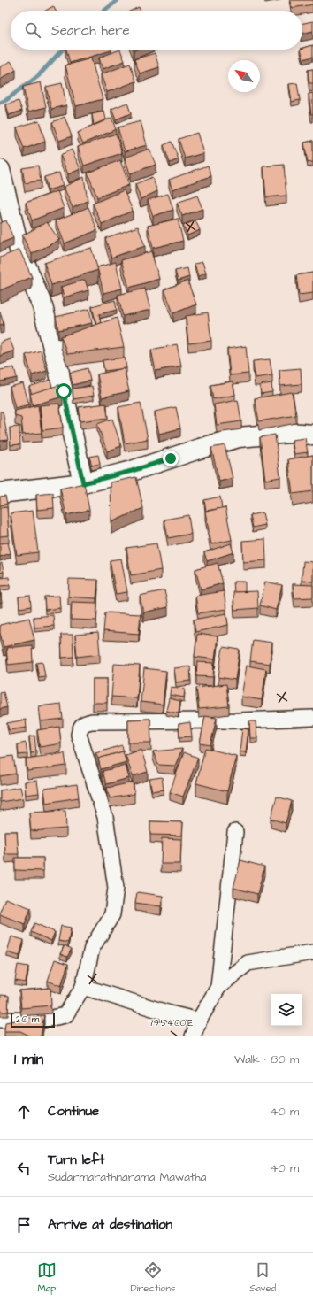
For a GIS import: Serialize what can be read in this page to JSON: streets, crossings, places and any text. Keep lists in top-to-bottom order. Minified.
{"scale_bar":"20 m","north":"top left","page":{"search":"Search here","scale":"20 m","heading":["1 min","Walk · 80 m"],"list":[["Continue","40 m"],["Turn left","Sudarmarathnarama Mawatha","40 m"],"Arrive at destination"],"nav":["Map","Directions","Saved"]},"coordinates":["79°54'00\"E"]}
